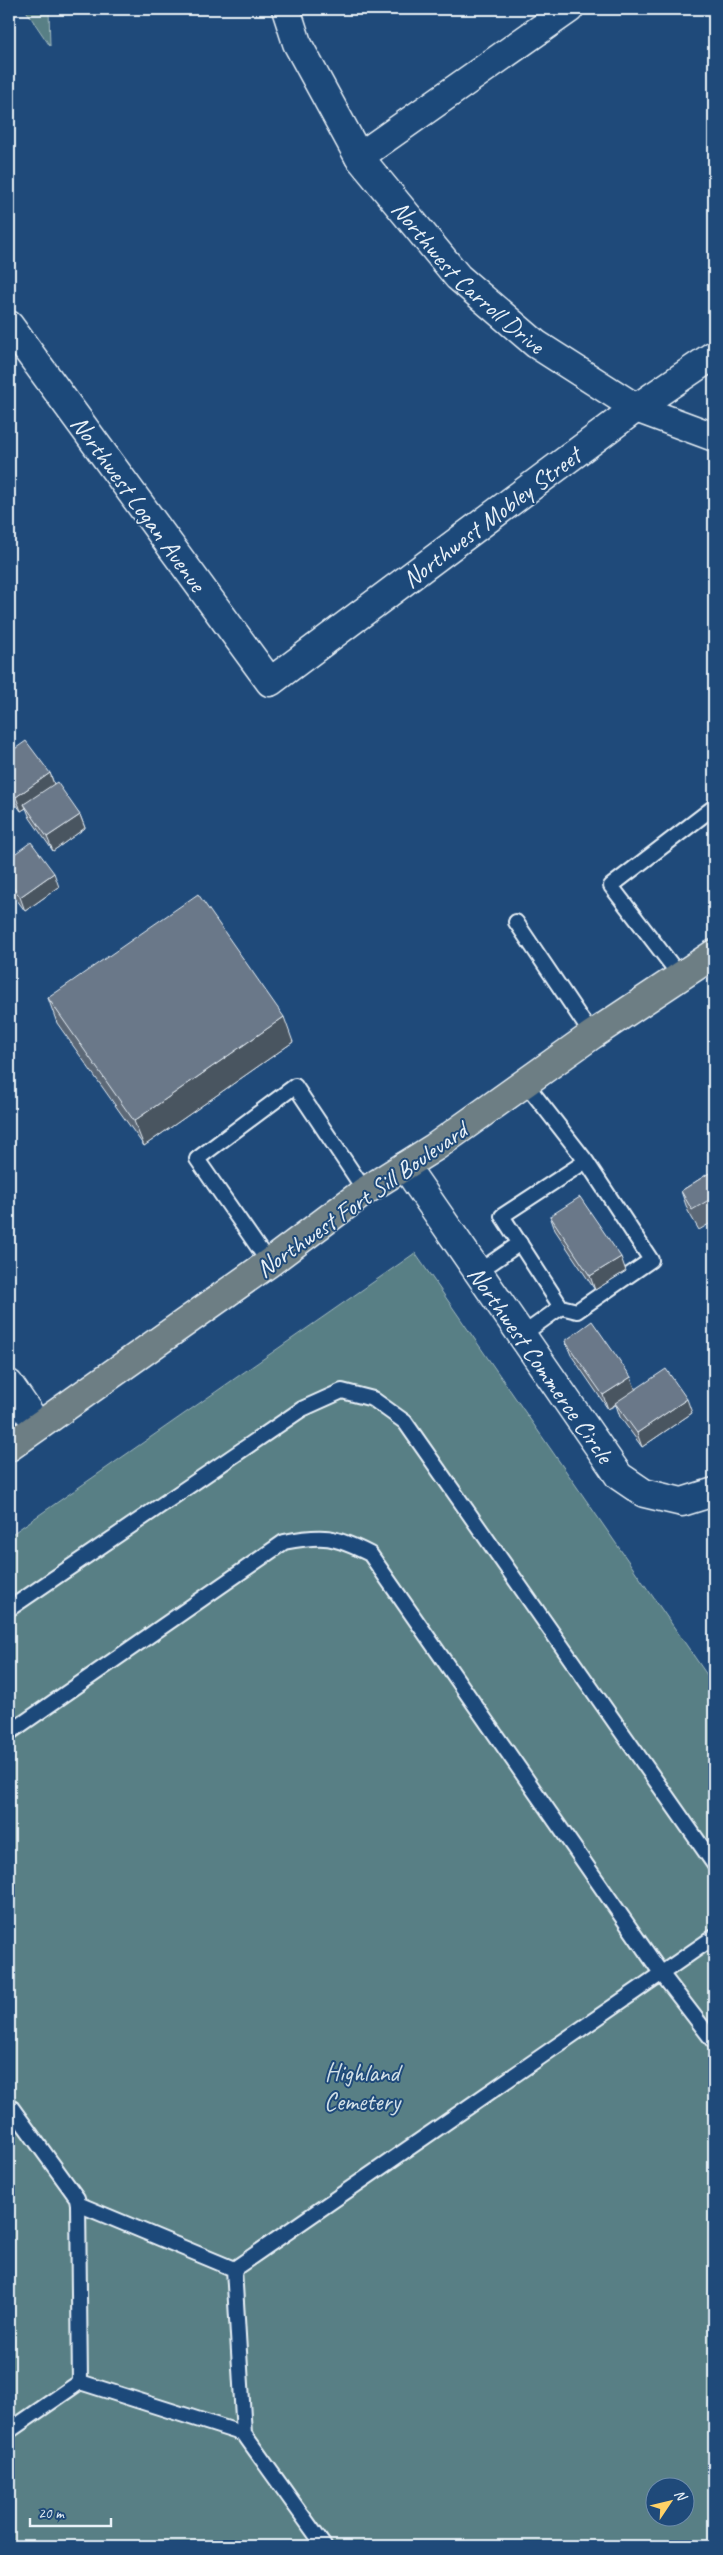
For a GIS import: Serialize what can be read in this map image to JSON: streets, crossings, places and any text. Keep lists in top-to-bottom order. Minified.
{"streets":{"main road":["Northwest Fort Sill Boulevard"],"street":["Northwest Carroll Drive","Northwest Logan Avenue","Northwest Mobley Street","Northwest Commerce Circle"]},"crossings":[["Northwest Carroll Drive","Northwest Mobley Street"],["Northwest Logan Avenue","Northwest Mobley Street"],["Northwest Fort Sill Boulevard","Northwest Commerce Circle"]],"parks":["Highland Cemetery"],"scale_bar":"20 m","north":"top right"}
